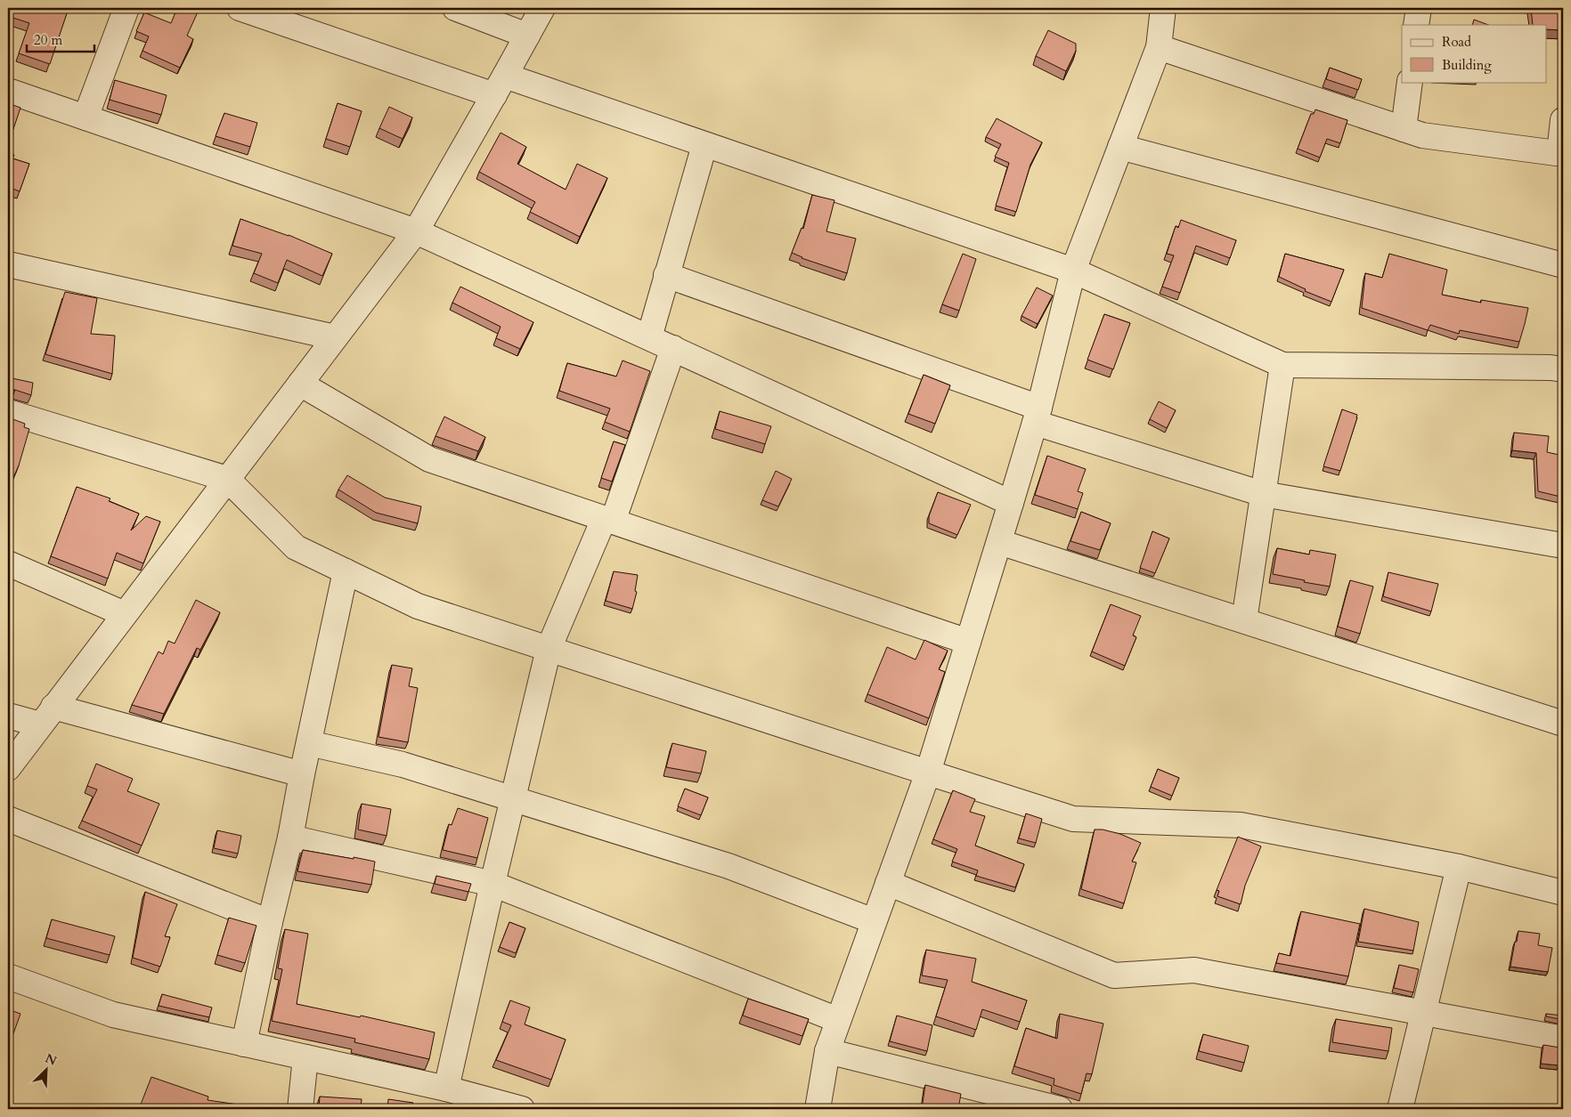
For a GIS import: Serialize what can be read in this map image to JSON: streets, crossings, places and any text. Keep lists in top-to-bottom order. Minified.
{"legend":["Road","Building"],"scale_bar":"20 m","north":"top right"}
